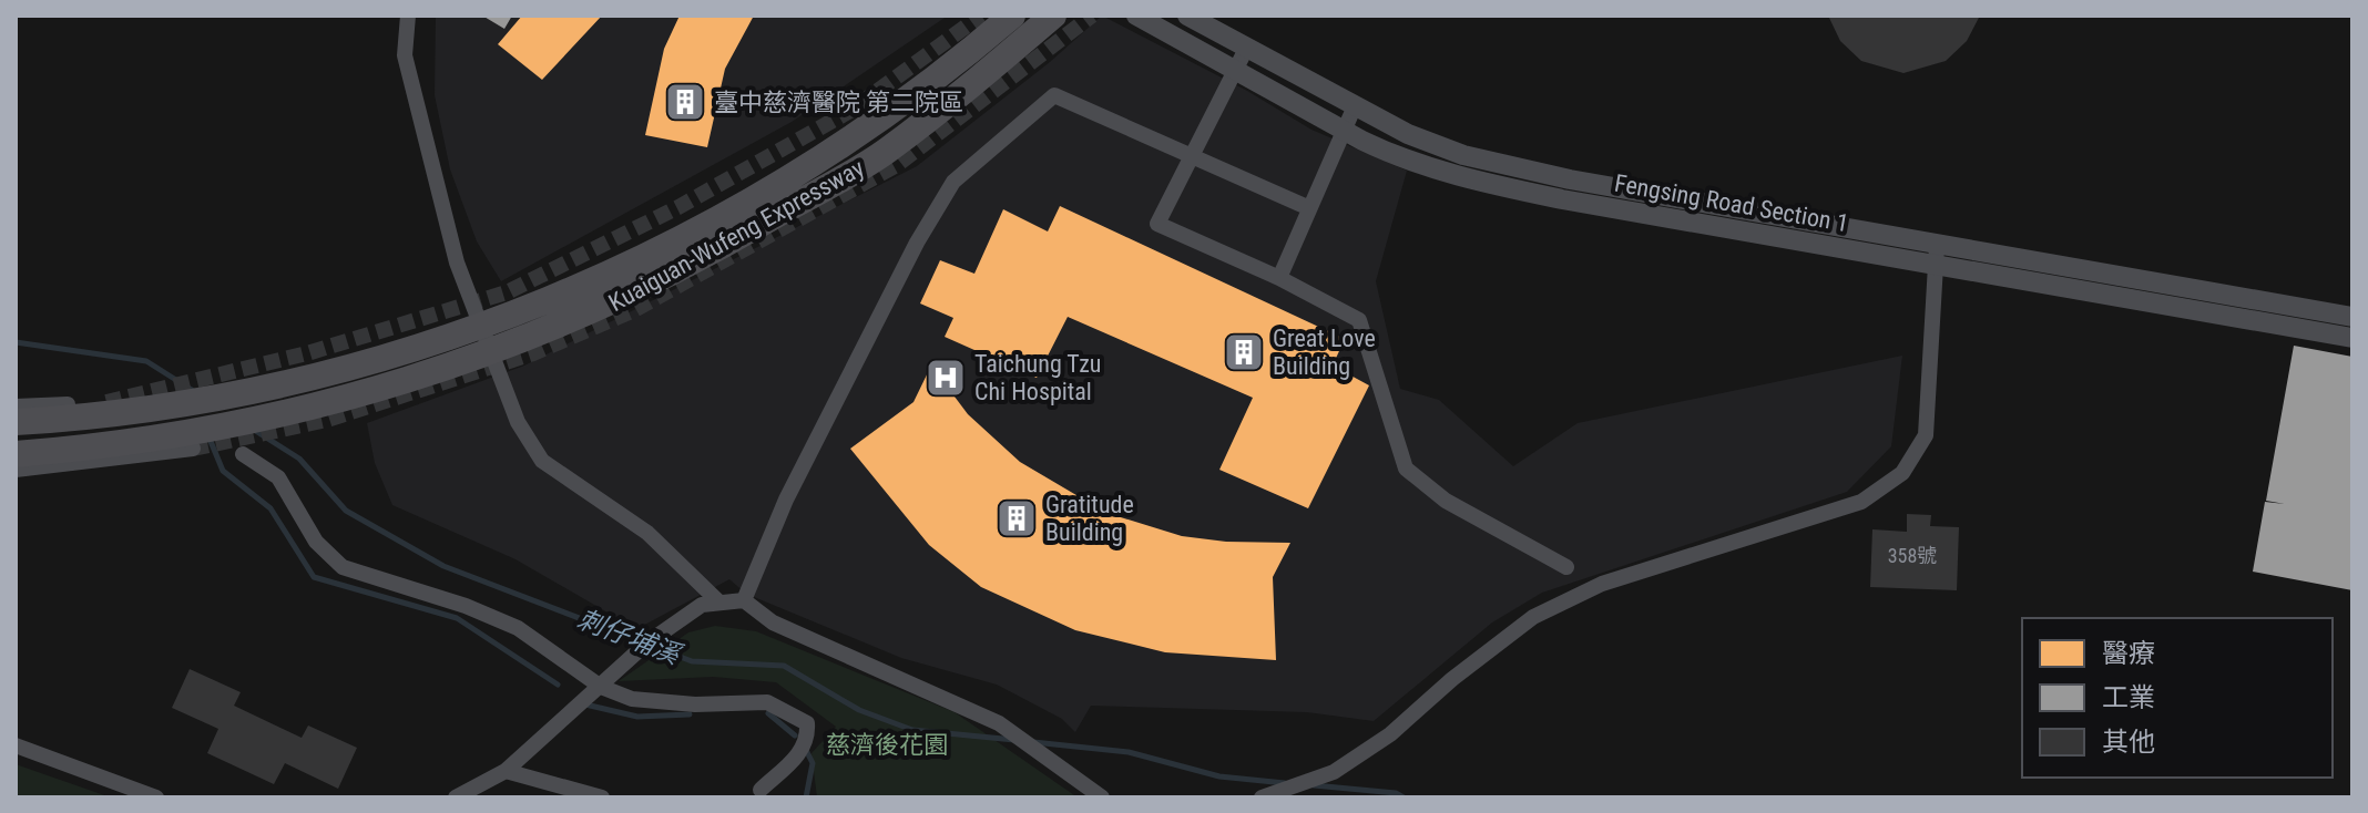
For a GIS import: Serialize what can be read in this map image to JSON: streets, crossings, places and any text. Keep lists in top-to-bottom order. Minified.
{"streets":{"highway":["Kuaiguan-Wufeng Expressway"],"street":["Fengsing Road Section 1"]},"water":["刺仔埔溪"],"parks":["慈濟後花園"],"places":{"building":["臺中慈濟醫院 第二院區","Great Love Building","Gratitude Building"],"hospital":["Taichung Tzu Chi Hospital"]},"house_numbers":["358號"],"legend":["醫療","工業","其他"]}
